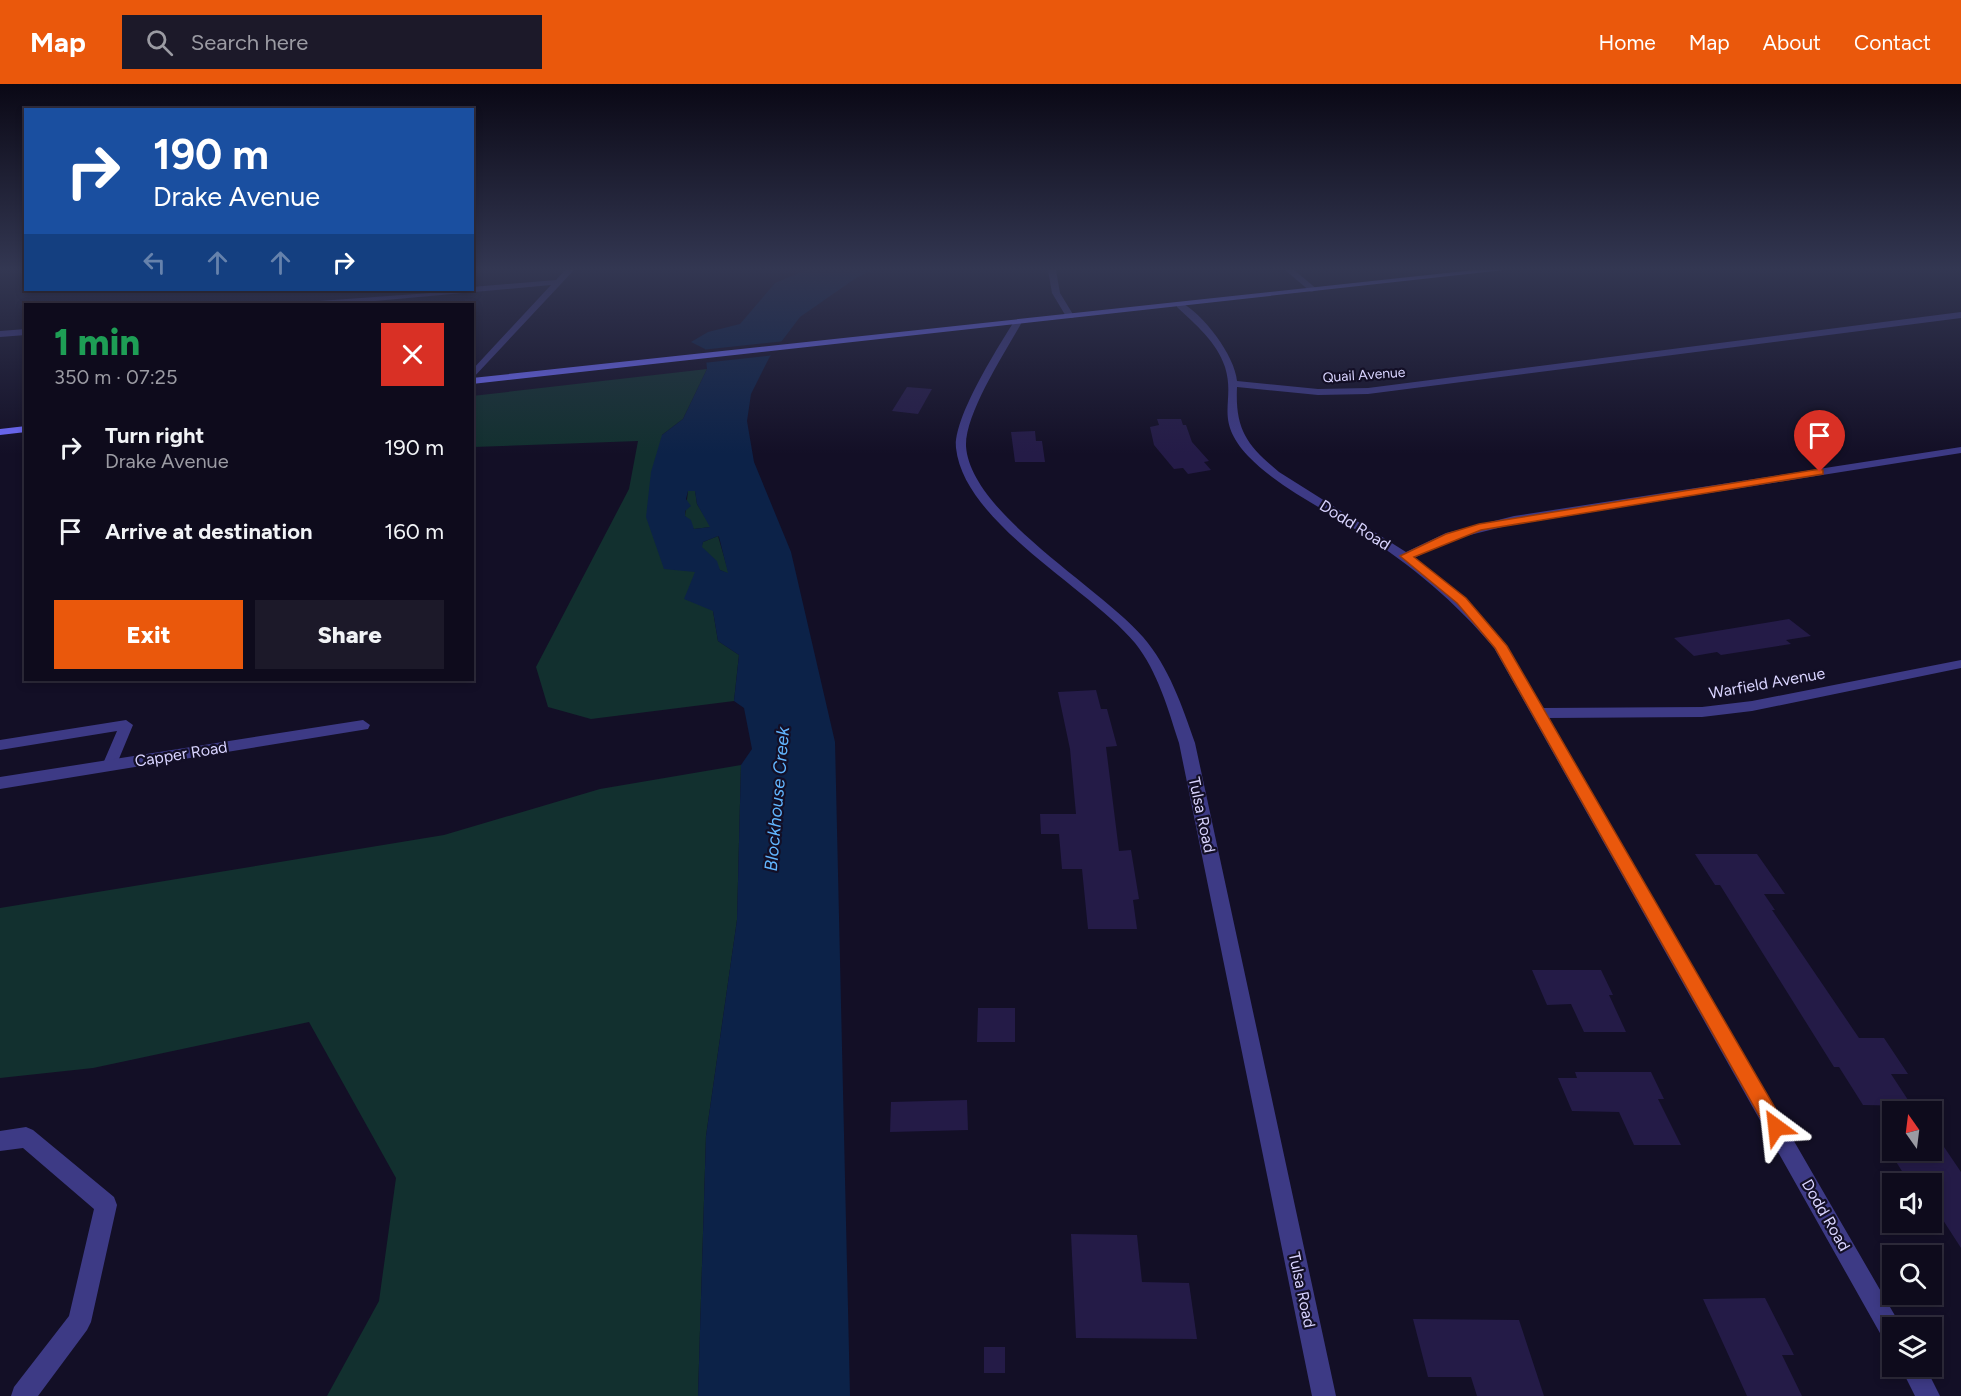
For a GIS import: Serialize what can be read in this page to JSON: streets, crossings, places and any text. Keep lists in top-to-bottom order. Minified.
{"streets":{"street":["Quail Avenue","Dodd Road","Warfield Avenue","Capper Road","Tulsa Road"]},"crossings":[["Quail Avenue","Dodd Road"],["Dodd Road","Warfield Avenue"]],"water":["Blockhouse Creek"],"north":"top","page":{"header":"Map","search":"Search here","nav":["Home","Map","About","Contact"],"turn":["190 m","Drake Avenue"],"heading":["1 min","350 m · 07:25"],"list":[{"name":"Turn right","note":"Drake Avenue","value":"190 m"},{"name":"Arrive at destination","value":"160 m"}],"buttons":["Exit","Share"]}}
